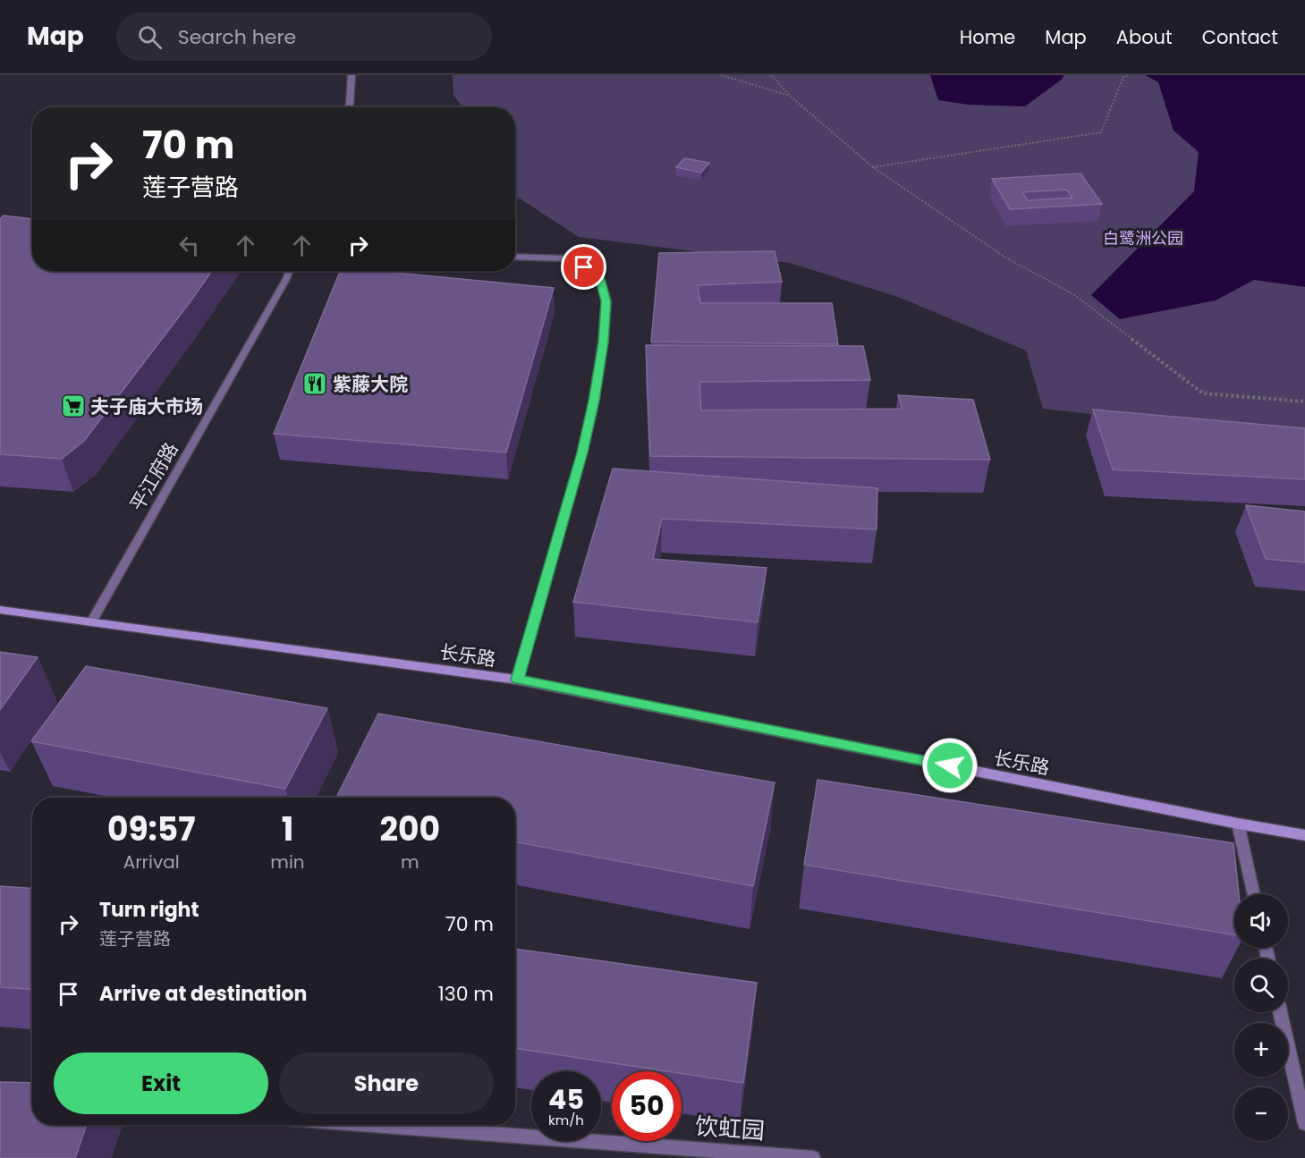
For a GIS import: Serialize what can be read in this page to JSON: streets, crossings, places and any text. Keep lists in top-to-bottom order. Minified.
{"streets":{"main road":["长乐路"],"street":["平江府路","饮虹园"]},"crossings":[["平江府路","长乐路"]],"parks":["白鹭洲公园"],"places":{"restaurant":["紫藤大院"],"supermarket":["夫子庙大市场"]},"page":{"header":"Map","search":"Search here","nav":["Home","Map","About","Contact"],"turn":["70 m","莲子营路"],"eta":["09:57","Arrival","1","min","200","m"],"list":[{"name":"Turn right","note":"莲子营路","value":"70 m"},{"name":"Arrive at destination","value":"130 m"}],"map_buttons":["+","−"],"buttons":["Exit","Share"],"speed":"45 km/h","limit":"50"}}
